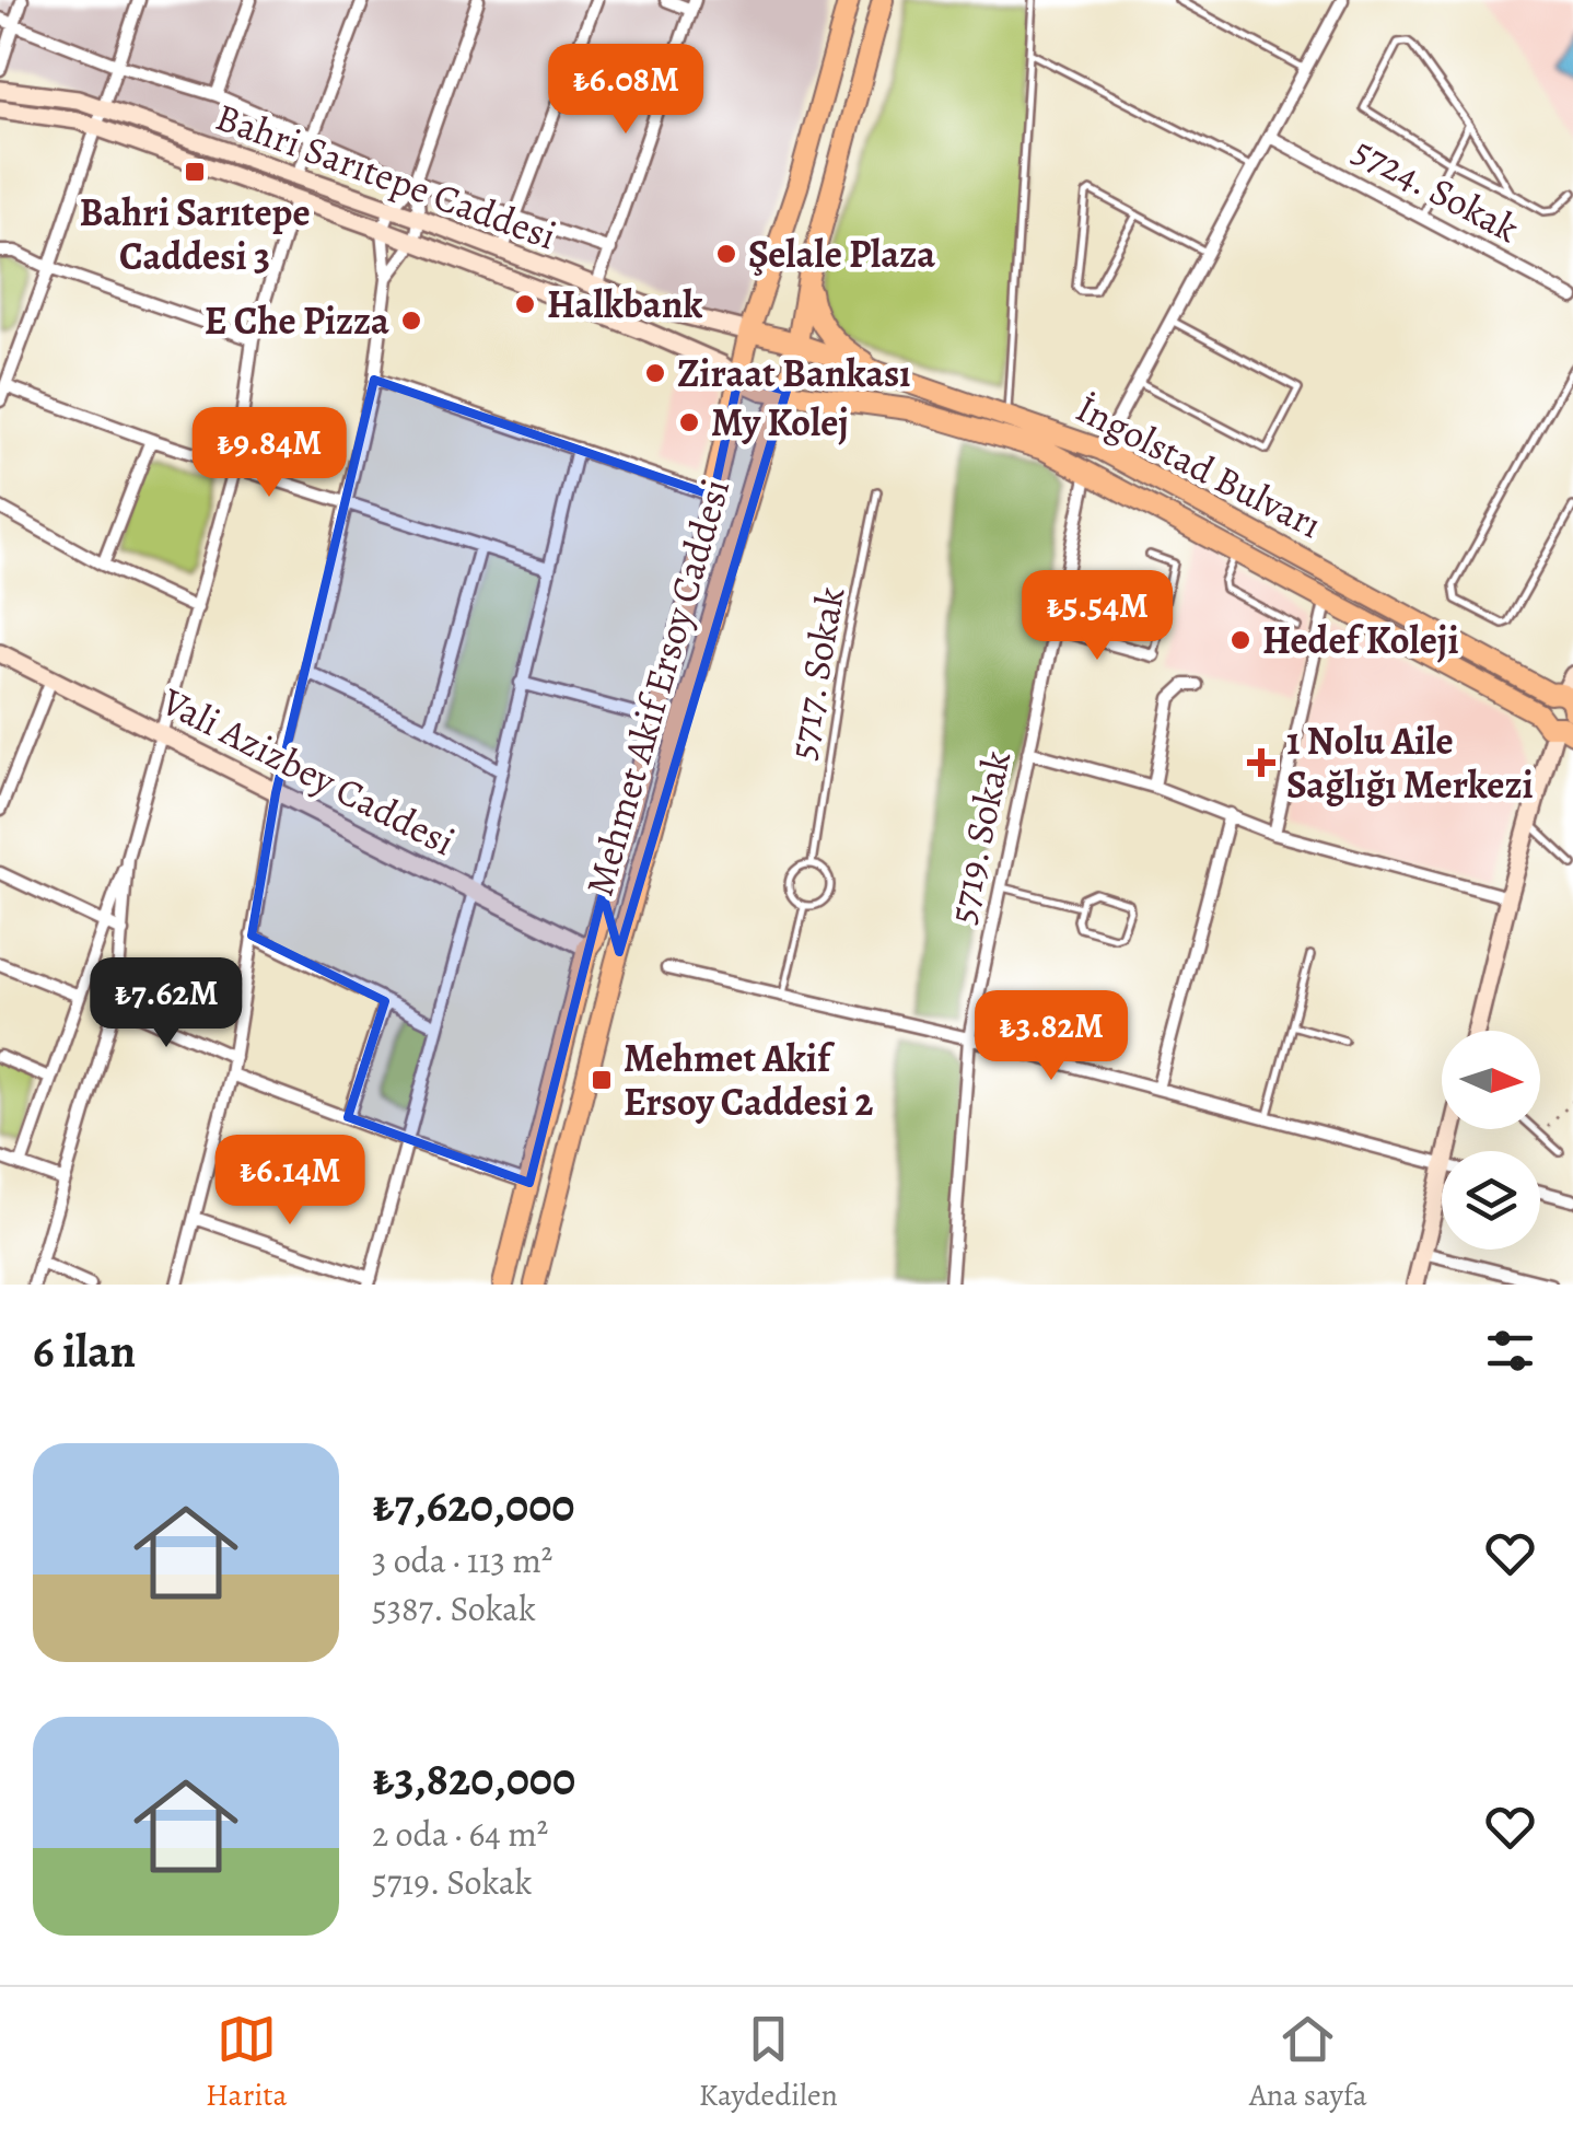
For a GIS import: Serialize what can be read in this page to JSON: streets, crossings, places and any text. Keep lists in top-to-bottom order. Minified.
{"streets":{"main road":["Bahri Sarıtepe Caddesi","İngolstad Bulvarı","Mehmet Akif Ersoy Caddesi","Vali Azizbey Caddesi"],"street":["5724. Sokak","5719. Sokak"],"lane":["5717. Sokak"]},"crossings":[["Bahri Sarıtepe Caddesi","İngolstad Bulvarı"],["Bahri Sarıtepe Caddesi","Mehmet Akif Ersoy Caddesi"],["İngolstad Bulvarı","Mehmet Akif Ersoy Caddesi"],["İngolstad Bulvarı","5719. Sokak"],["Mehmet Akif Ersoy Caddesi","Vali Azizbey Caddesi"]],"places":{"transit":["Bahri Sarıtepe Caddesi 3","Mehmet Akif Ersoy Caddesi 2"],"other":["Şelale Plaza","Halkbank","E Che Pizza","Ziraat Bankası","My Kolej","Hedef Koleji"],"health":["1 Nolu Aile Sağlığı Merkezi"]},"north":"right","page":{"price":["₺6.08M","₺9.84M","₺5.54M","₺7.62M","₺3.82M","₺6.14M"],"heading":"6 ilan","list":[{"name":"₺7,620,000","note":"3 oda · 113 m² · 5387. Sokak"},{"name":"₺3,820,000","note":"2 oda · 64 m² · 5719. Sokak"}],"tabs":["Harita","Kaydedilen","Ana sayfa"]}}
